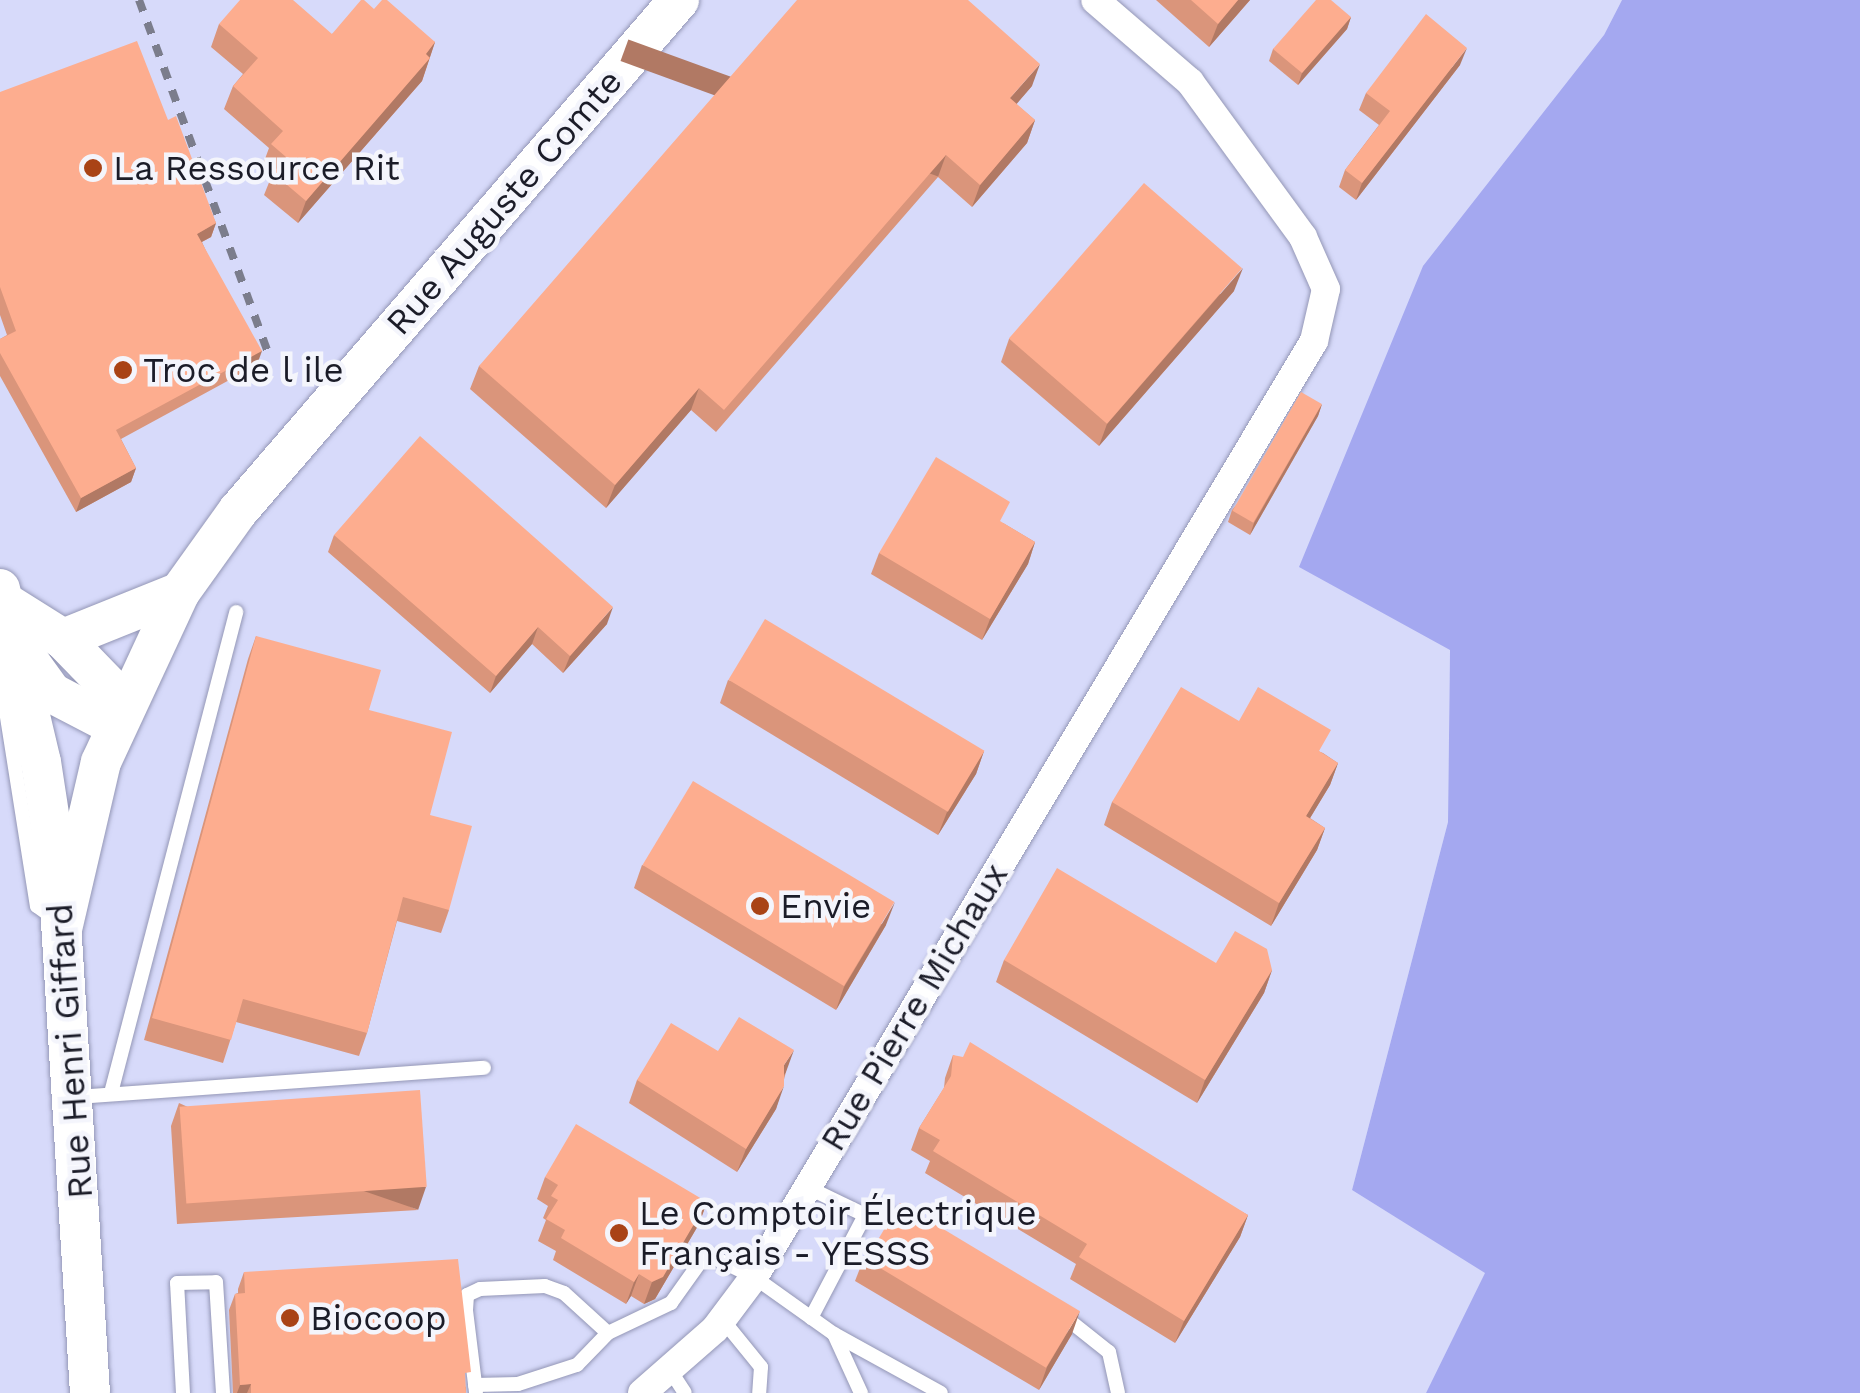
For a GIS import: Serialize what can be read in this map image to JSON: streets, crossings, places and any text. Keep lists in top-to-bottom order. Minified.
{"streets":{"street":["Rue Auguste Comte","Rue Pierre Michaux","Rue Henri Giffard"]},"crossings":[["Rue Auguste Comte","Rue Henri Giffard"]],"places":["La Ressource Rit","Troc de l ile","Envie","Le Comptoir Électrique Français - YESSS","Biocoop"]}
